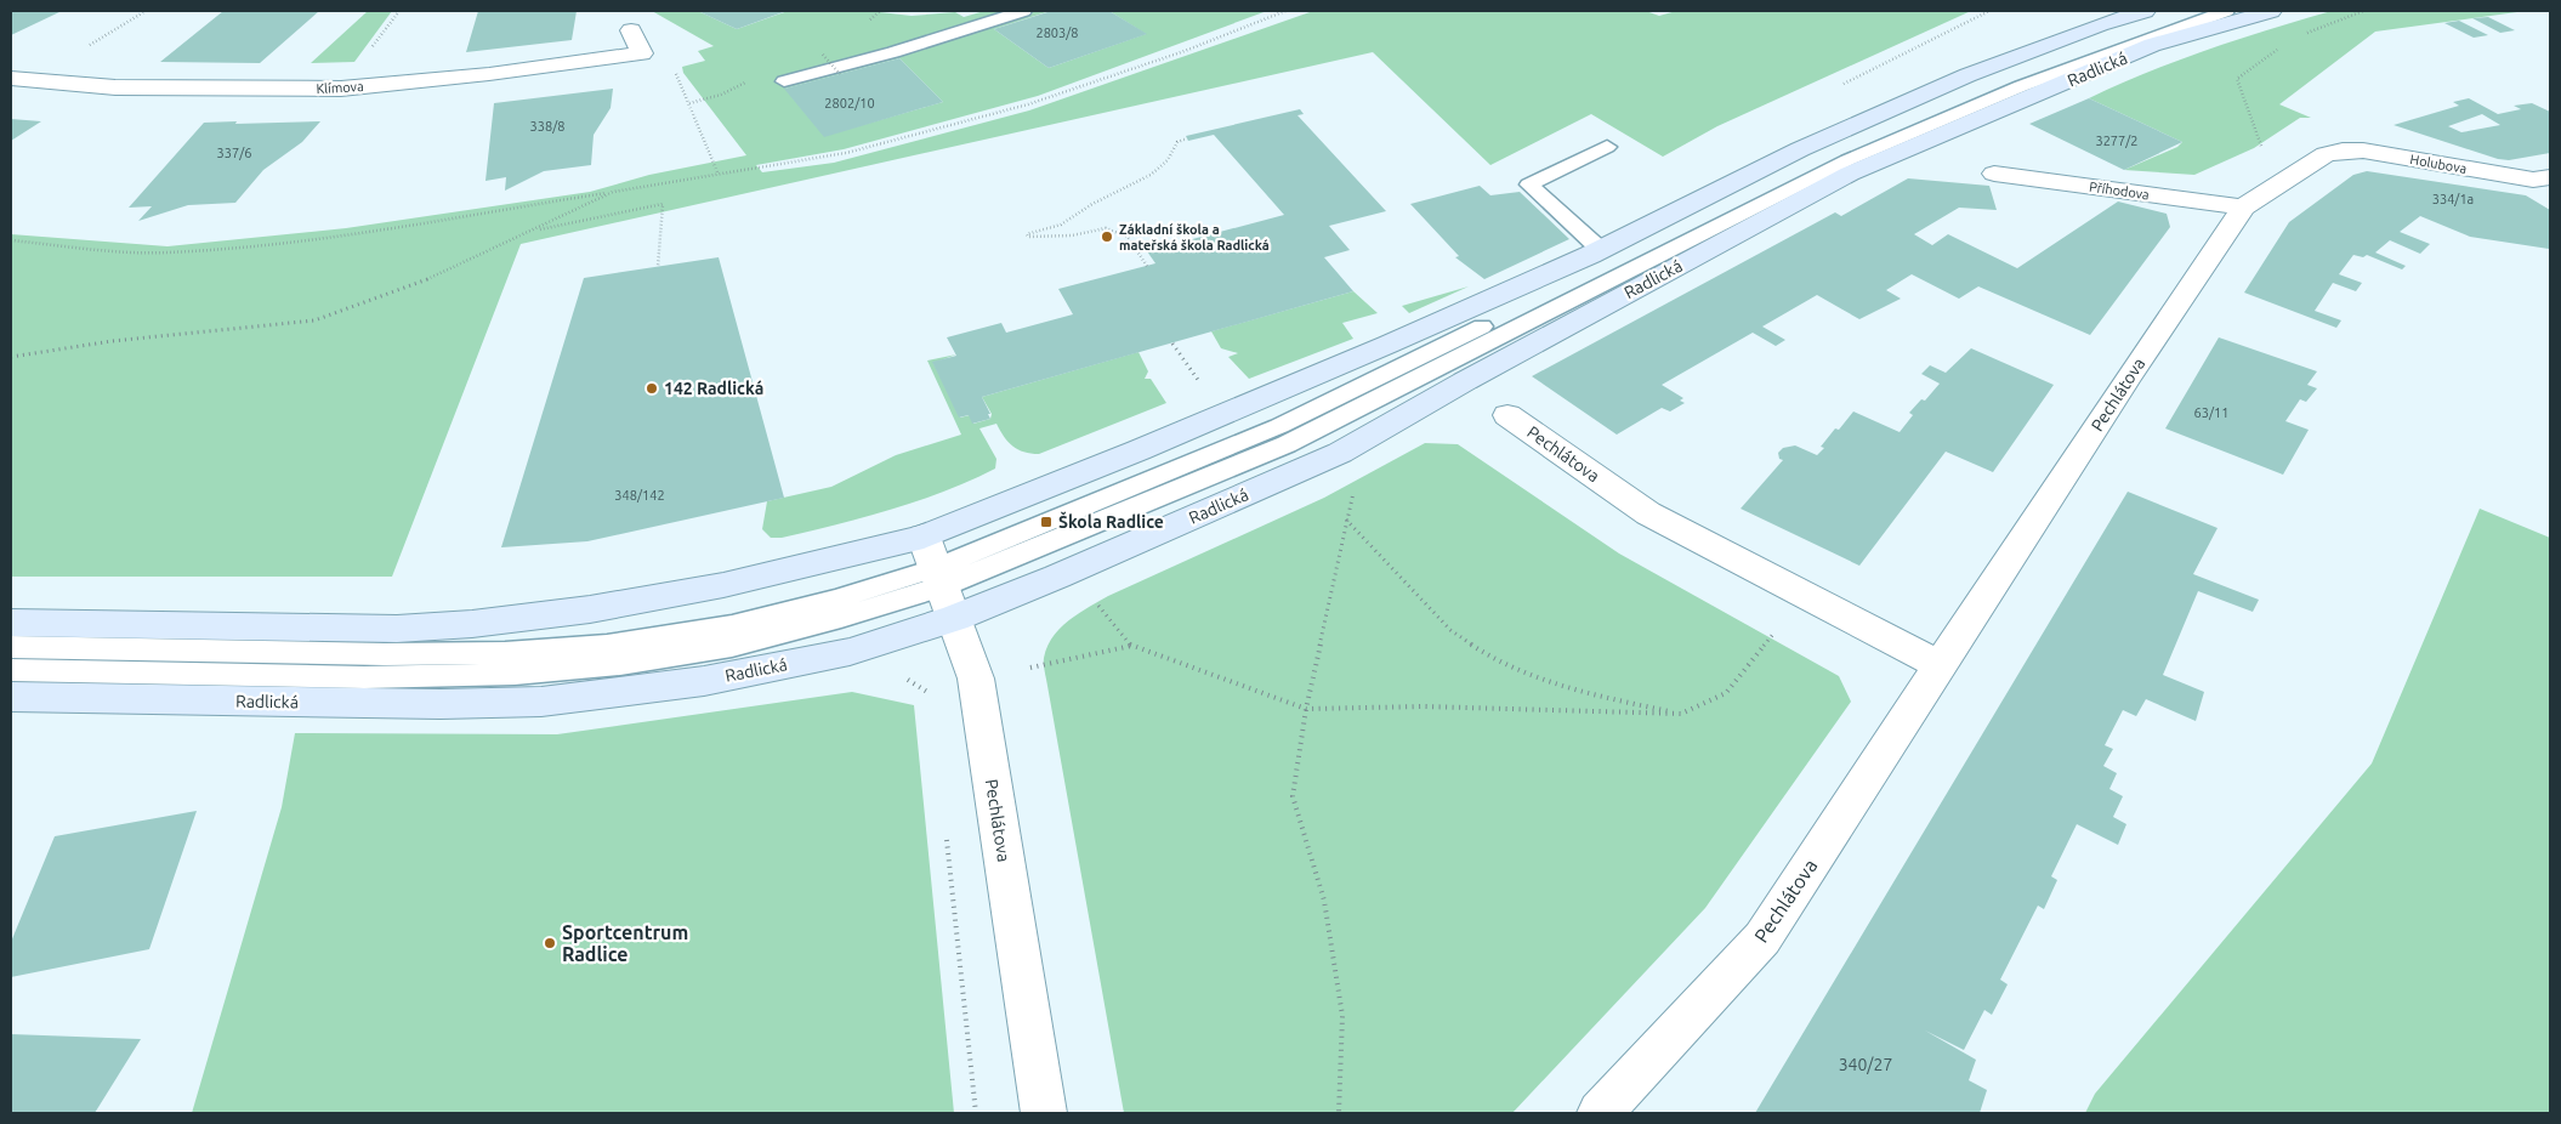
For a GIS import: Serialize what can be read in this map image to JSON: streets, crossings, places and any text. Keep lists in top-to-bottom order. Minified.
{"streets":{"main road":["Radlická"],"street":["Klímova","Holubova","Příhodova","Pechlátova"]},"crossings":[["Radlická","Pechlátova"],["Holubova","Pechlátova"],["Příhodova","Pechlátova"]],"places":{"other":["Základní škola a mateřská škola Radlická","142 Radlická","Sportcentrum Radlice"],"transit":["Škola Radlice"]},"house_numbers":["2803/8","2802/10","338/8","3277/2","337/6","334/1a","63/11","348/142","340/27"]}
